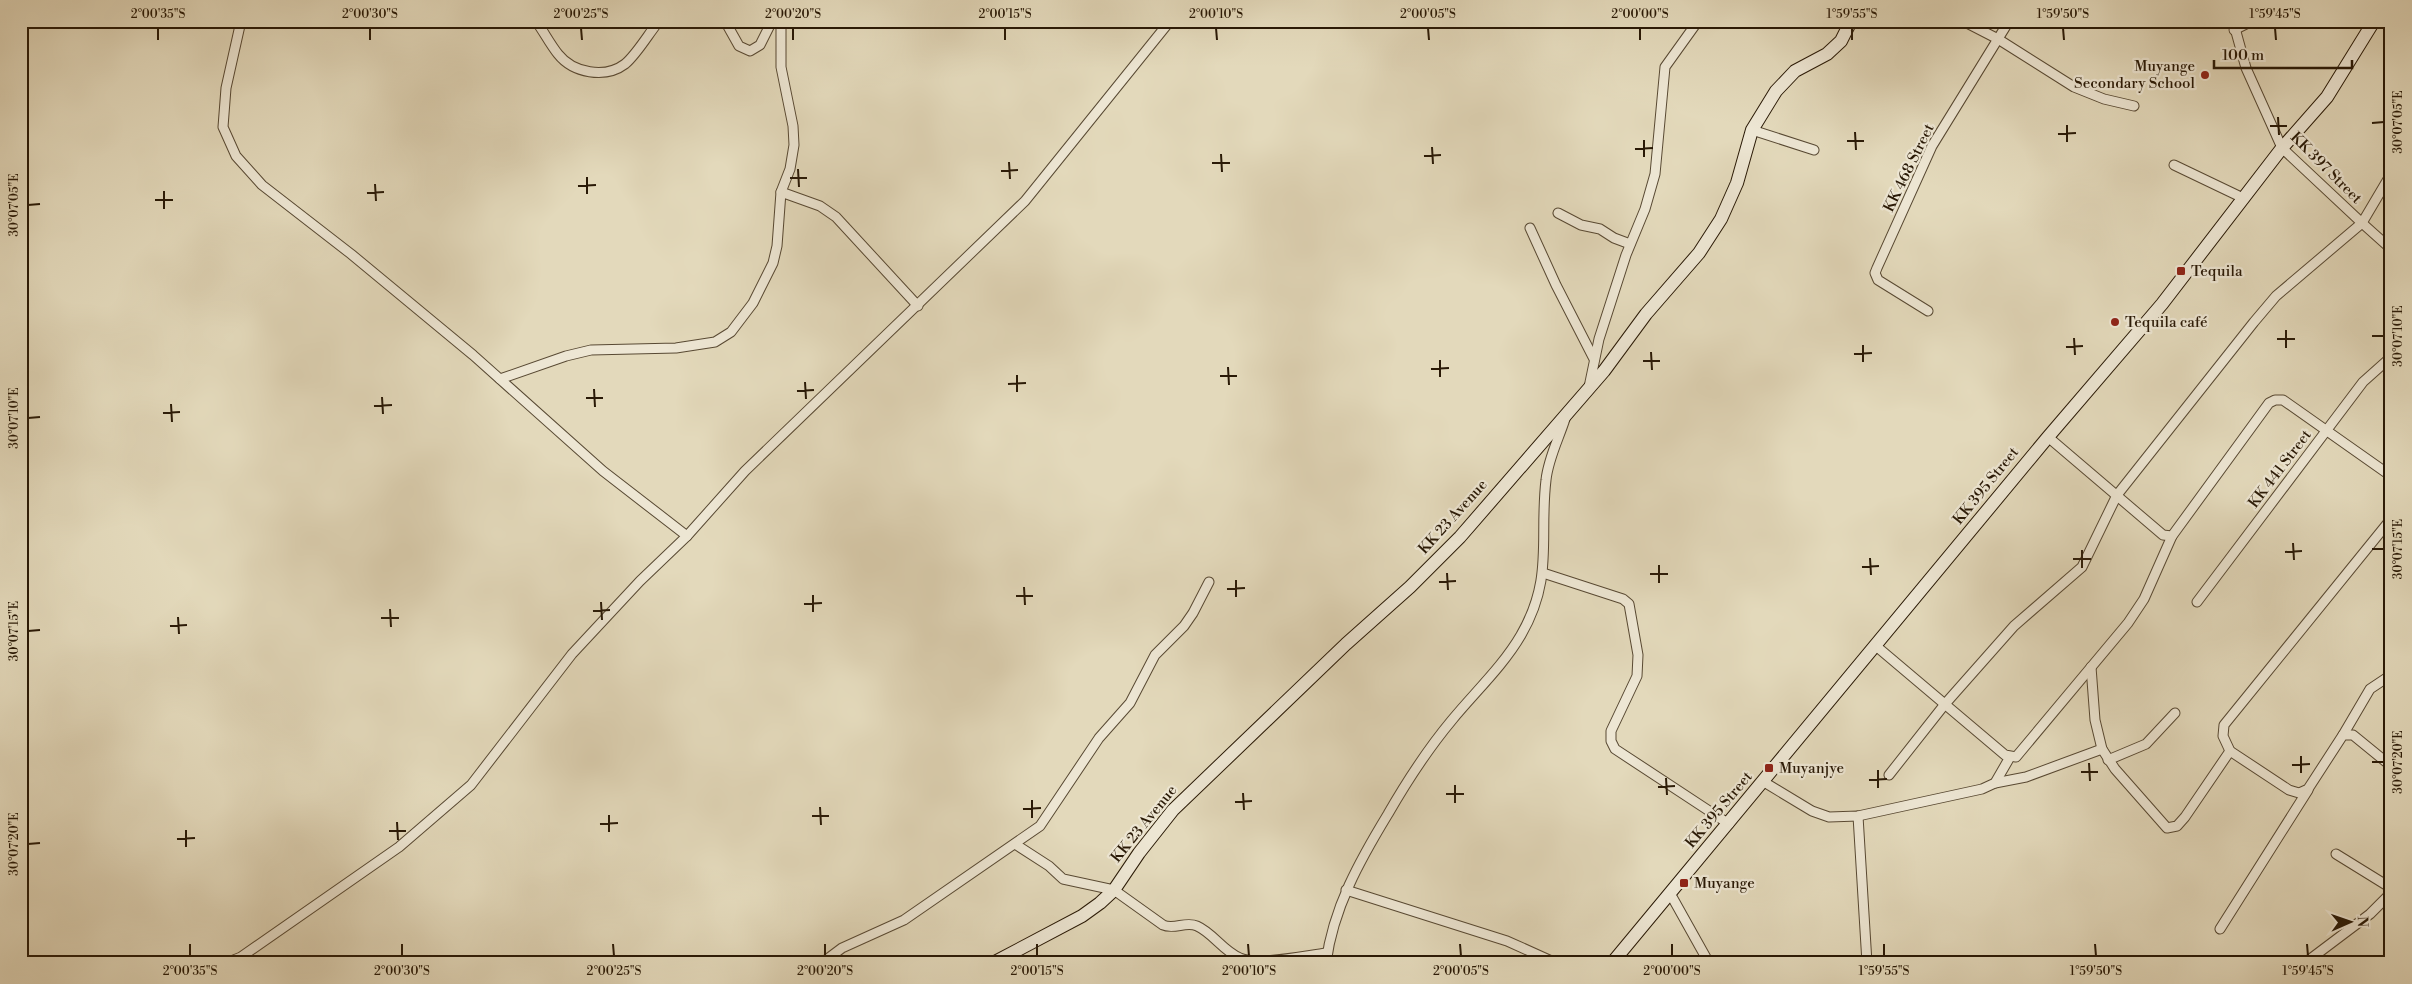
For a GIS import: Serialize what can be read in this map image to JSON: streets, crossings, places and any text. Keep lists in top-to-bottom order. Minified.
{"streets":{"main road":["KK 395 Street","KK 23 Avenue"],"street":["KK 468 Street","KK 397 Street","KK 441 Street"]},"crossings":[["KK 397 Street","KK 395 Street"]],"places":{"other":["Muyange Secondary School","Tequila café"],"transit":["Tequila","Muyanjye","Muyange"]},"scale_bar":"100 m","north":"right","coordinates":["2°00'35\"S","2°00'30\"S","2°00'25\"S","2°00'20\"S","2°00'15\"S","2°00'10\"S","2°00'05\"S","2°00'00\"S","1°59'55\"S","1°59'50\"S","1°59'45\"S","30°07'05\"E","30°07'10\"E","30°07'15\"E","30°07'20\"E"]}
